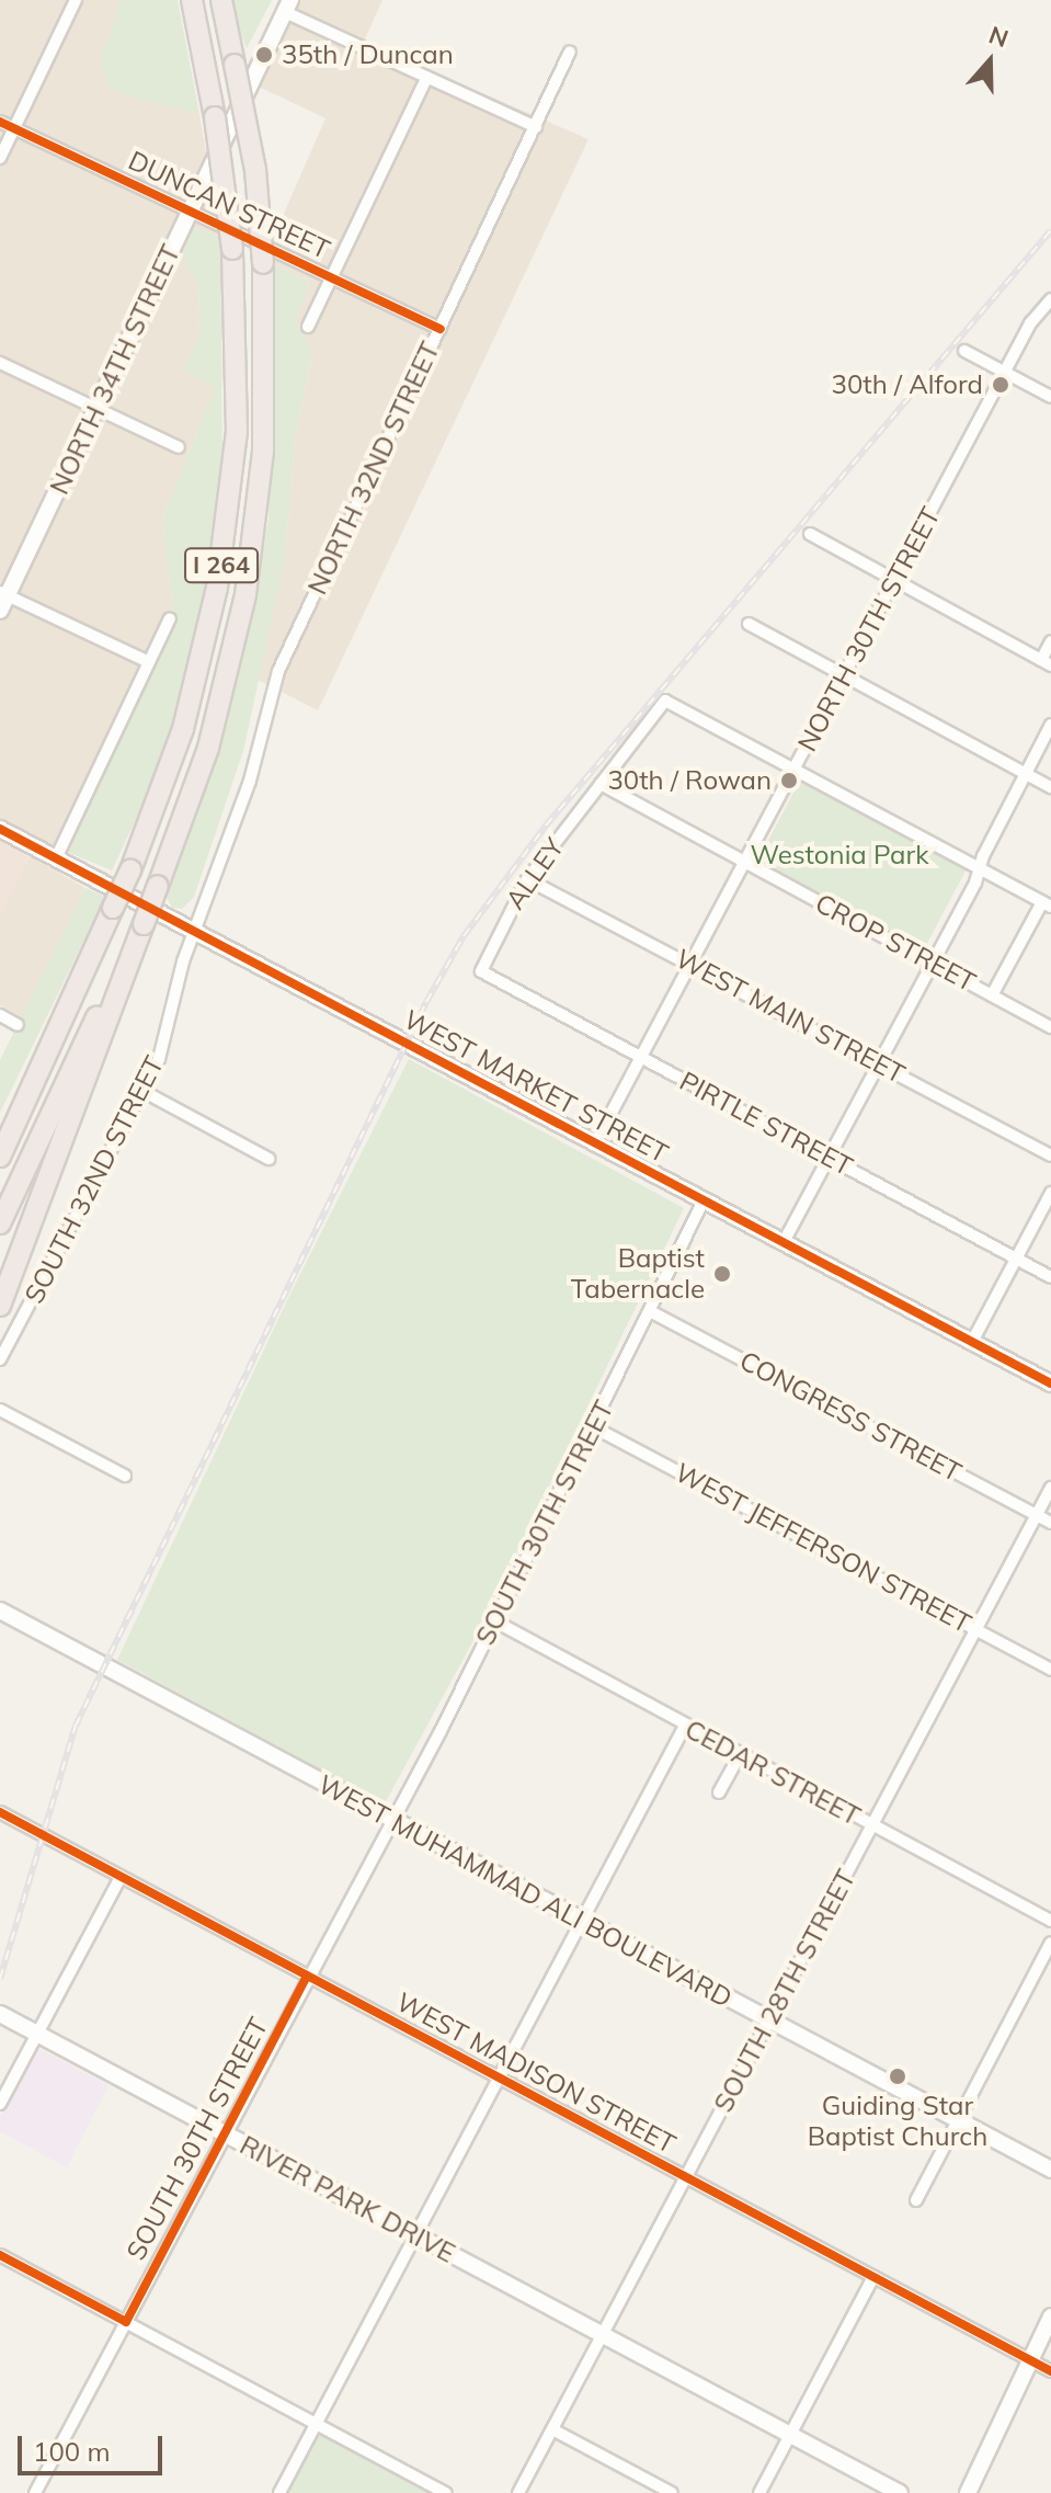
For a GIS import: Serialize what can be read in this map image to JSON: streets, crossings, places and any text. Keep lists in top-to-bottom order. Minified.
{"streets":{"highway":["I 264"],"main road":["NORTH 34TH STREET","WEST MARKET STREET","WEST MUHAMMAD ALI BOULEVARD","RIVER PARK DRIVE"],"street":["DUNCAN STREET","NORTH 32ND STREET","NORTH 30TH STREET","ALLEY","CROP STREET","WEST MAIN STREET","PIRTLE STREET","SOUTH 32ND STREET","CONGRESS STREET","SOUTH 30TH STREET","WEST JEFFERSON STREET","CEDAR STREET","SOUTH 28TH STREET","WEST MADISON STREET"]},"crossings":[["DUNCAN STREET","NORTH 34TH STREET"],["DUNCAN STREET","NORTH 32ND STREET"],["NORTH 32ND STREET","SOUTH 32ND STREET"],["NORTH 30TH STREET","ALLEY"],["NORTH 30TH STREET","CROP STREET"],["NORTH 30TH STREET","WEST MAIN STREET"],["ALLEY","CROP STREET"],["ALLEY","WEST MAIN STREET"],["ALLEY","PIRTLE STREET"],["WEST MARKET STREET","SOUTH 32ND STREET"],["WEST MARKET STREET","SOUTH 30TH STREET"],["CONGRESS STREET","SOUTH 30TH STREET"],["CONGRESS STREET","SOUTH 28TH STREET"],["SOUTH 30TH STREET","WEST JEFFERSON STREET"],["SOUTH 30TH STREET","CEDAR STREET"],["SOUTH 30TH STREET","WEST MUHAMMAD ALI BOULEVARD"],["SOUTH 30TH STREET","WEST MADISON STREET"],["SOUTH 30TH STREET","RIVER PARK DRIVE"],["WEST JEFFERSON STREET","SOUTH 28TH STREET"],["CEDAR STREET","SOUTH 28TH STREET"],["WEST MUHAMMAD ALI BOULEVARD","SOUTH 28TH STREET"],["SOUTH 28TH STREET","WEST MADISON STREET"],["SOUTH 28TH STREET","RIVER PARK DRIVE"]],"parks":["Westonia Park"],"places":["35th / Duncan","30th / Alford","30th / Rowan","Baptist Tabernacle","Guiding Star Baptist Church"],"scale_bar":"100 m","north":"top"}
